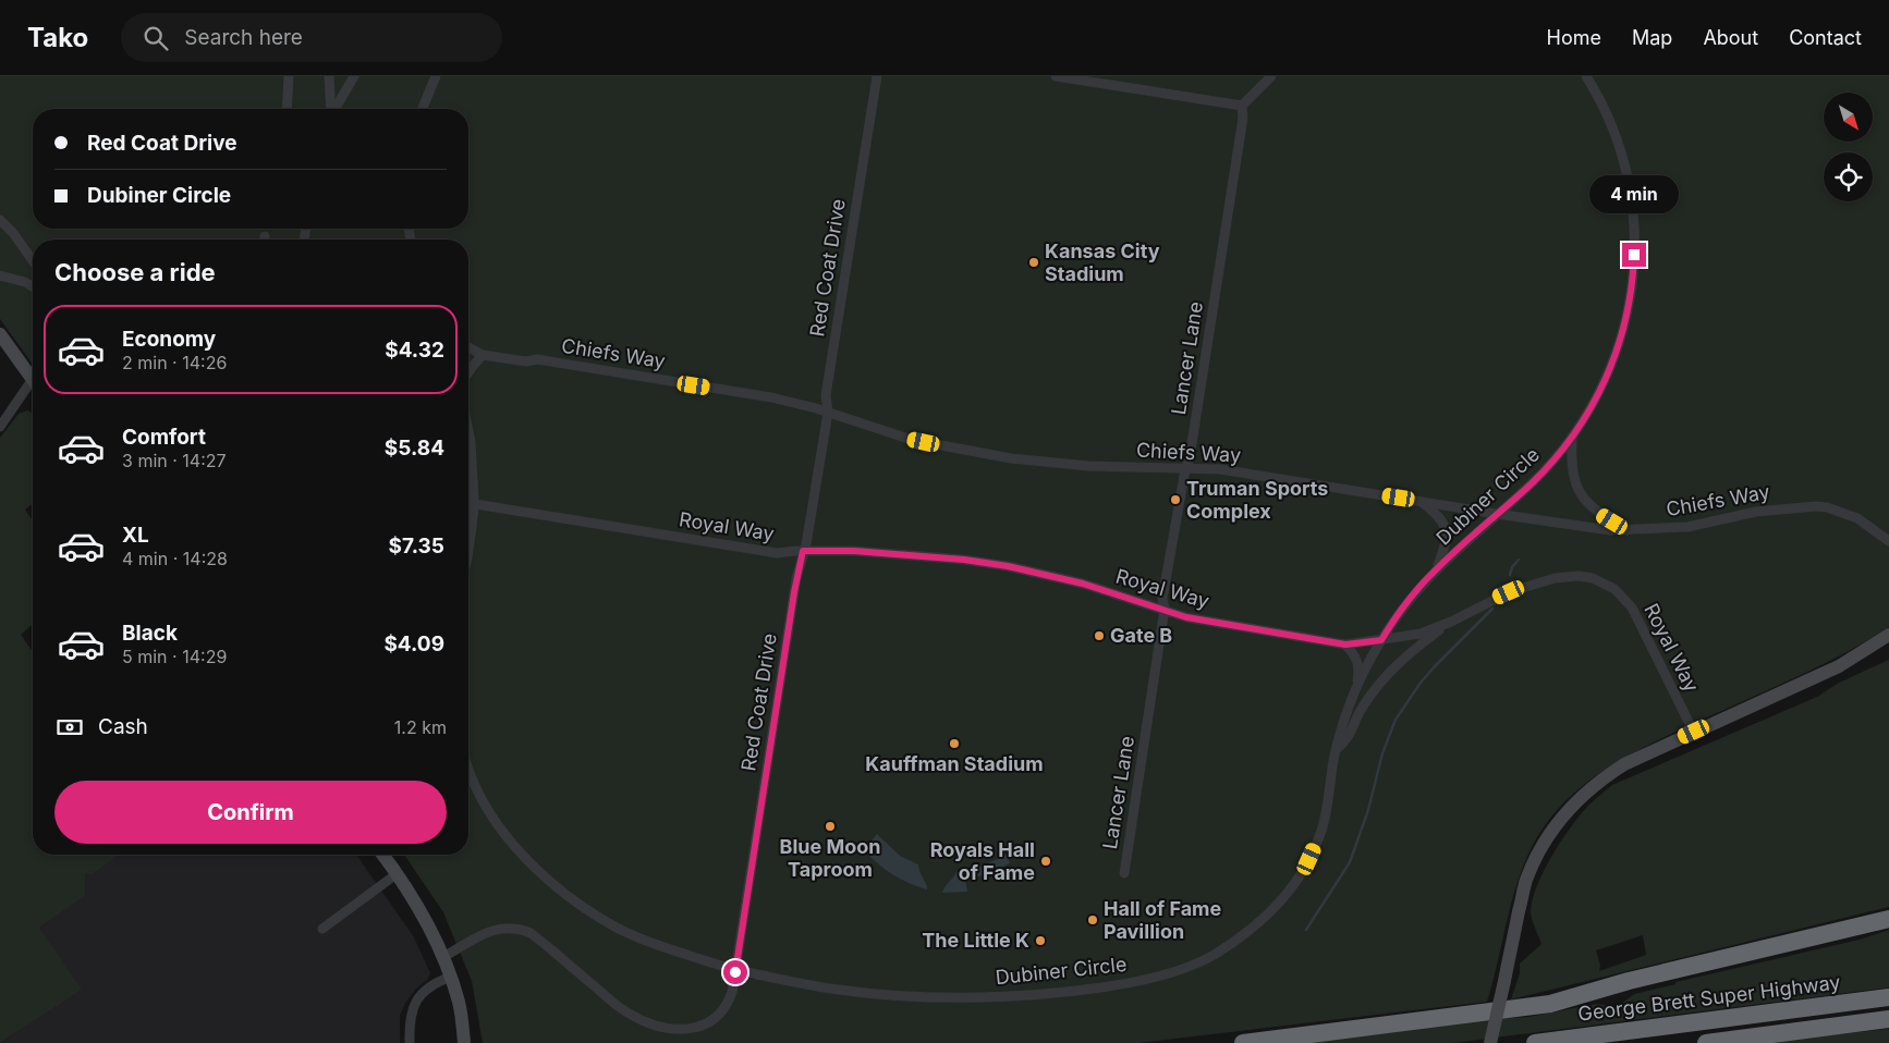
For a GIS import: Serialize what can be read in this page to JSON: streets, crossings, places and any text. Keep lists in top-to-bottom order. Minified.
{"streets":{"highway":["George Brett Super Highway"],"street":["Red Coat Drive","Chiefs Way","Lancer Lane","Dubiner Circle","Royal Way"]},"crossings":[["Red Coat Drive","Chiefs Way"],["Red Coat Drive","Royal Way"],["Chiefs Way","Lancer Lane"],["Chiefs Way","Dubiner Circle"],["Lancer Lane","Royal Way"],["Dubiner Circle","Royal Way"]],"places":["Kansas City Stadium","Truman Sports Complex","Gate B","Kauffman Stadium","Blue Moon Taproom","Royals Hall of Fame","Hall of Fame Pavillion","The Little K"],"north":"bottom right","page":{"header":"Tako","search":"Search here","nav":["Home","Map","About","Contact"],"banner":["Red Coat Drive","Dubiner Circle"],"bubble":"4 min","heading":"Choose a ride","list":[{"name":"Economy","note":"2 min · 14:26","value":"$4.32"},{"name":"Comfort","note":"3 min · 14:27","value":"$5.84"},{"name":"XL","note":"4 min · 14:28","value":"$7.35"},{"name":"Black","note":"5 min · 14:29","value":"$4.09"}],"pay":["Cash","1.2 km"],"buttons":"Confirm"}}
